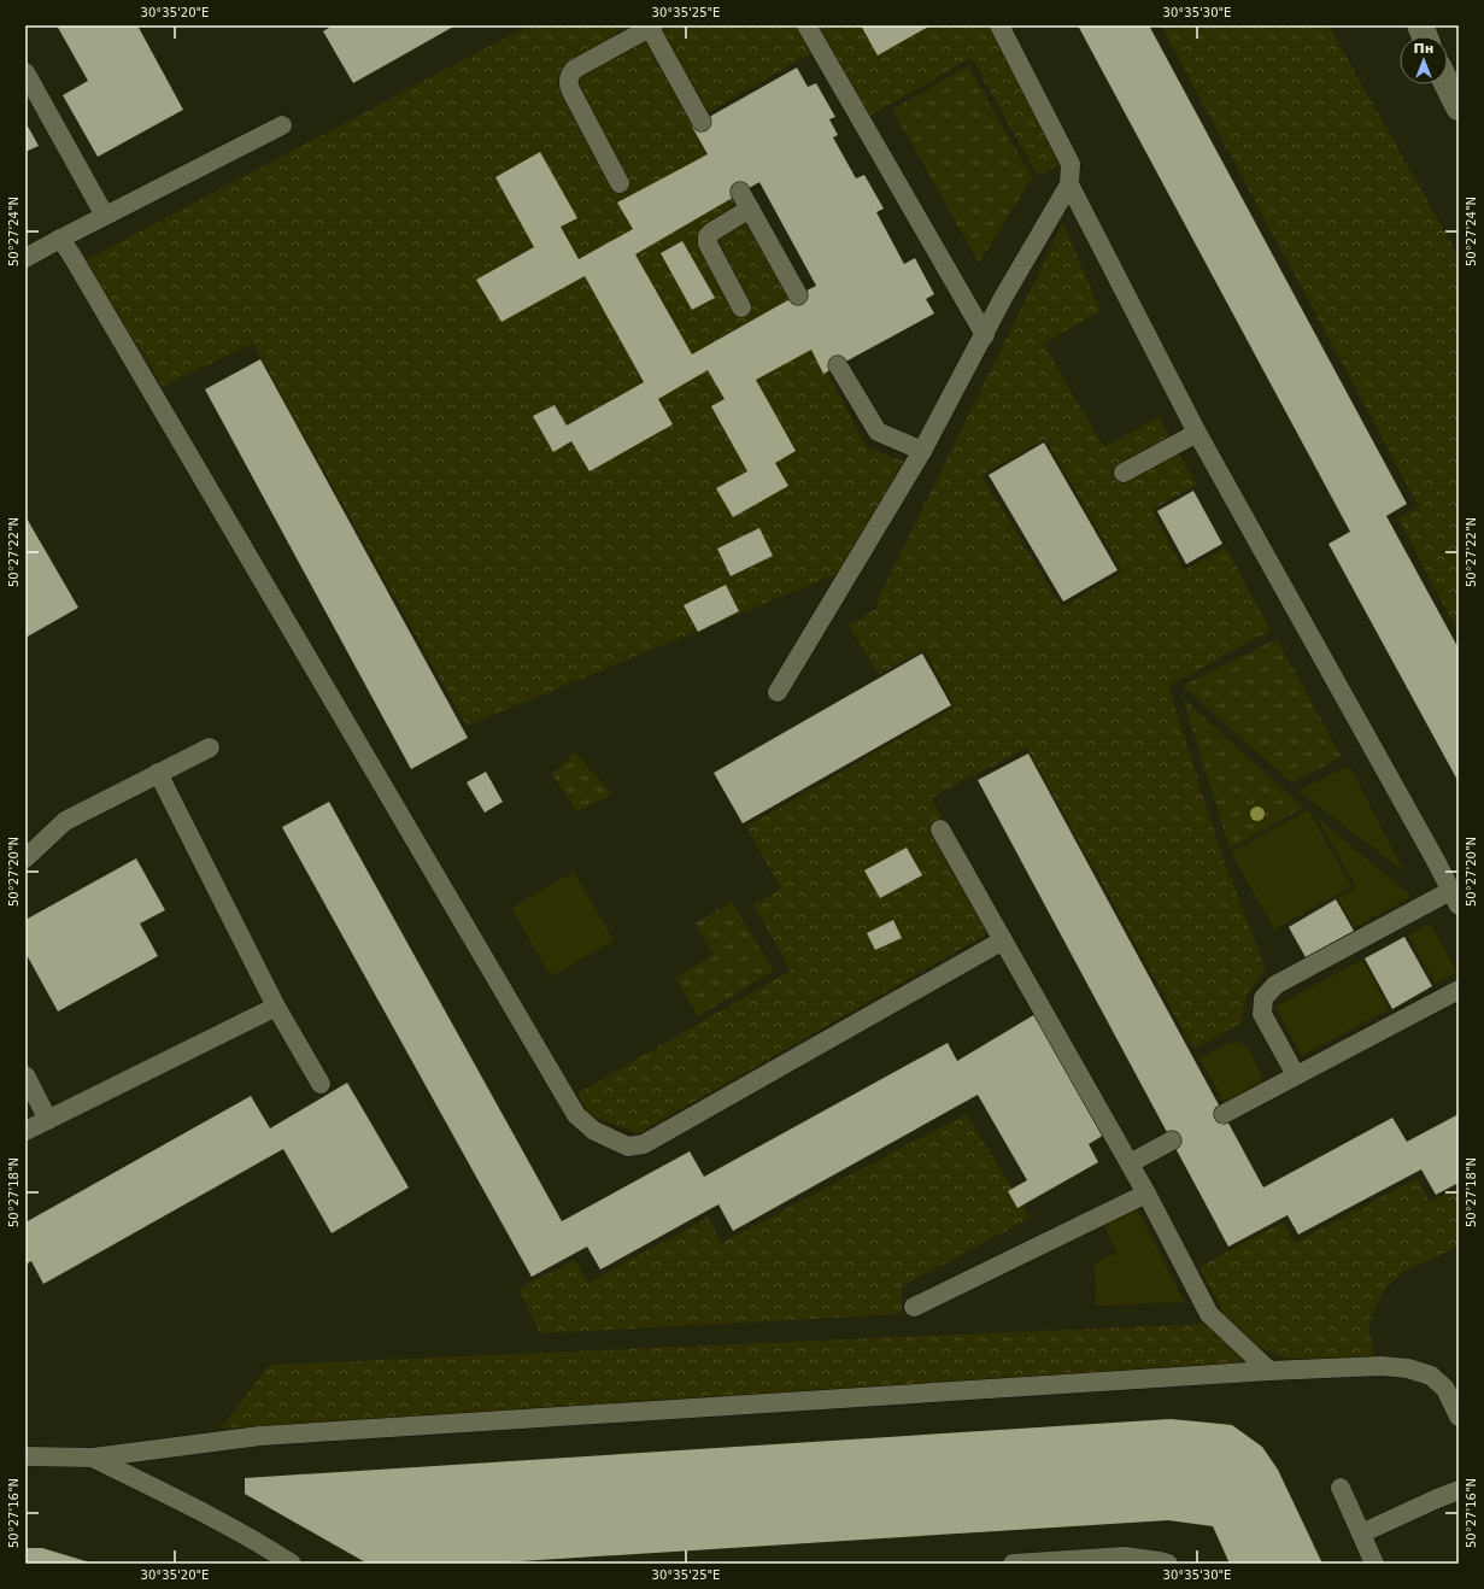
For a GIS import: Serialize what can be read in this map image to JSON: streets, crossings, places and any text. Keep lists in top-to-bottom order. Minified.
{"north":"top","coordinates":["30°35'20\"E","30°35'25\"E","30°35'30\"E","50°27'24\"N","50°27'22\"N","50°27'20\"N","50°27'18\"N","50°27'16\"N"]}
